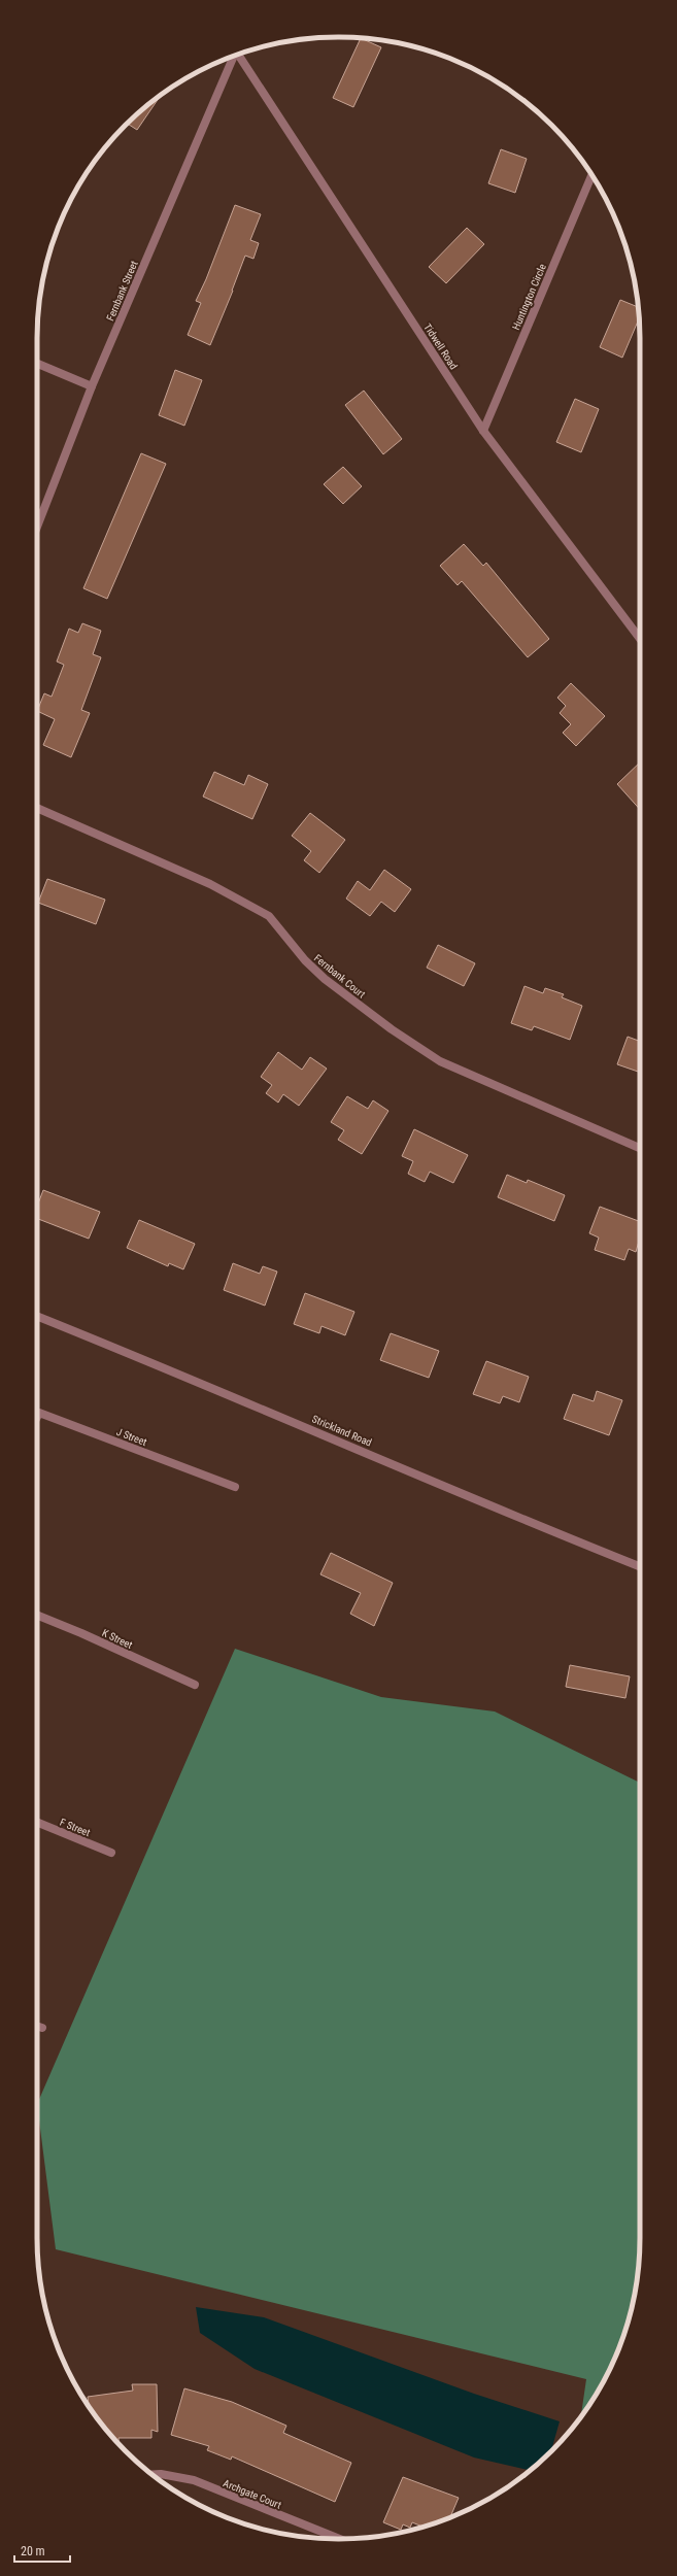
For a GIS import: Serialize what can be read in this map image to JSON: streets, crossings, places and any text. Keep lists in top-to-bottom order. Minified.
{"streets":{"street":["Fernbank Street","Huntington Circle","Tidwell Road","Fernbank Court","Strickland Road","J Street","K Street","F Street","Archgate Court"]},"crossings":[["Huntington Circle","Tidwell Road"]],"scale_bar":"20 m"}
